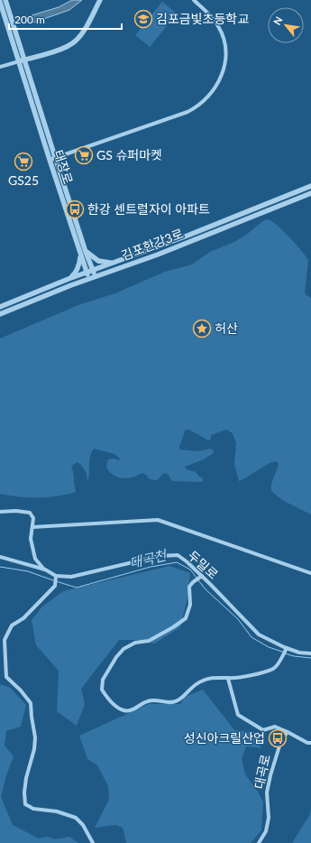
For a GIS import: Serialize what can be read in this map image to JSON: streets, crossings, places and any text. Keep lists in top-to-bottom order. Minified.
{"streets":{"street":["태장로","김포한강3로","두밀로","대곡로"]},"crossings":[["태장로","김포한강3로"]],"water":["대곡천"],"places":{"school or university":["김포금빛초등학교"],"supermarket":["GS 슈퍼마켓","GS25"],"bus stop":["한강 센트럴자이 아파트","성신아크릴산업"],"place":["허산"]},"scale_bar":"200 m","north":"top left"}
